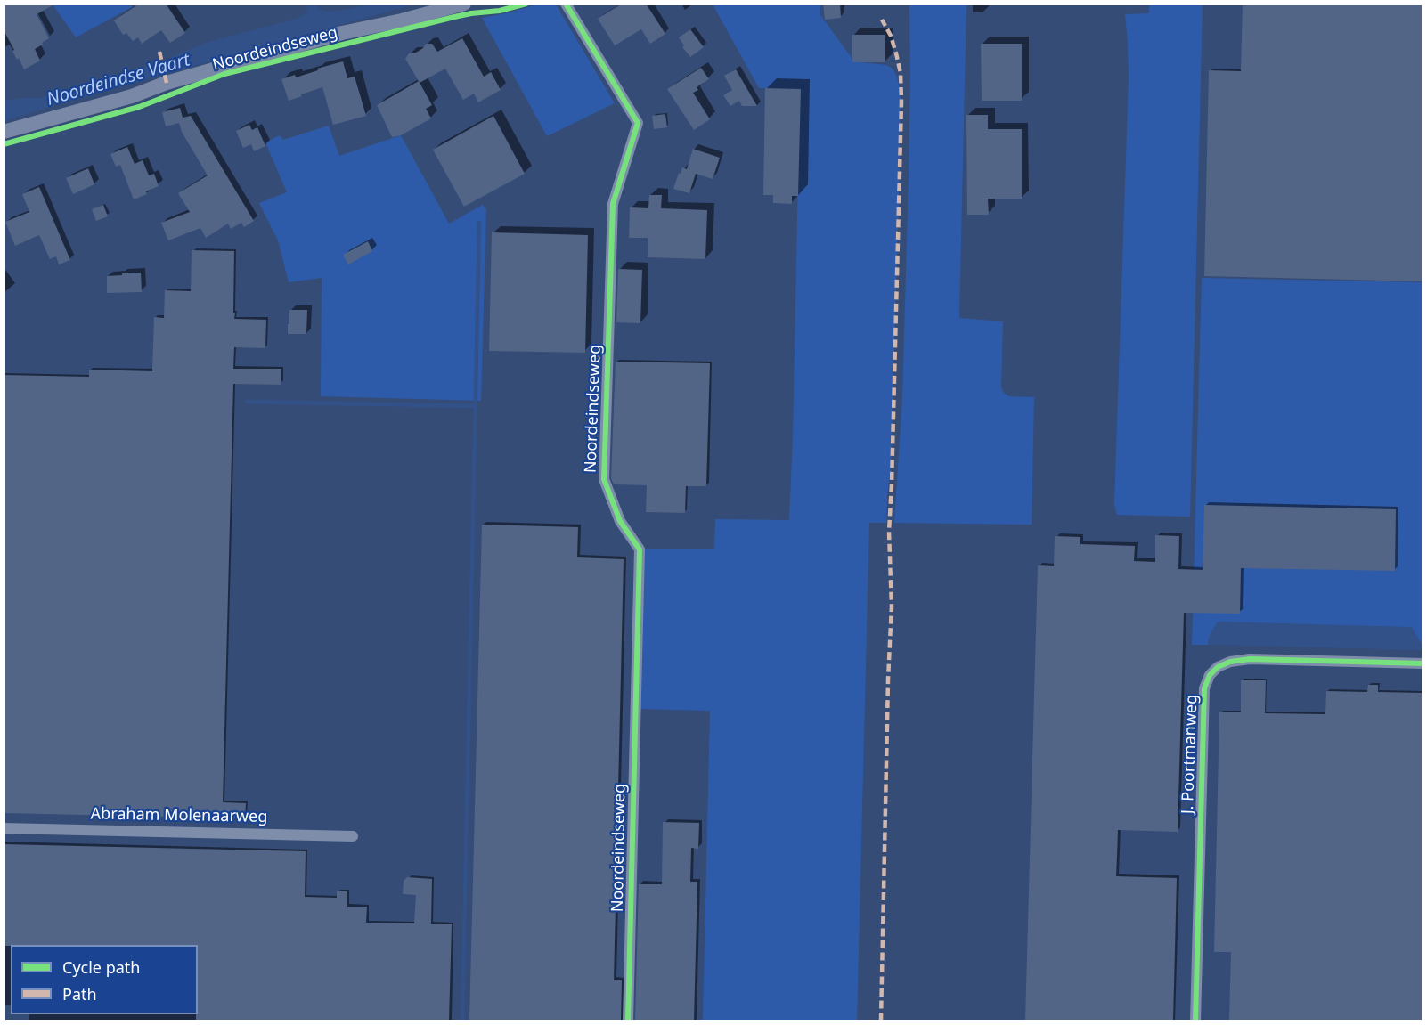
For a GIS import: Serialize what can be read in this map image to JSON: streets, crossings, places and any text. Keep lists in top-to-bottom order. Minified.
{"streets":{"street":["Noordeindseweg","J. Poortmanweg","Abraham Molenaarweg"]},"water":["Noordeindse Vaart"],"legend":["Cycle path","Path"]}
